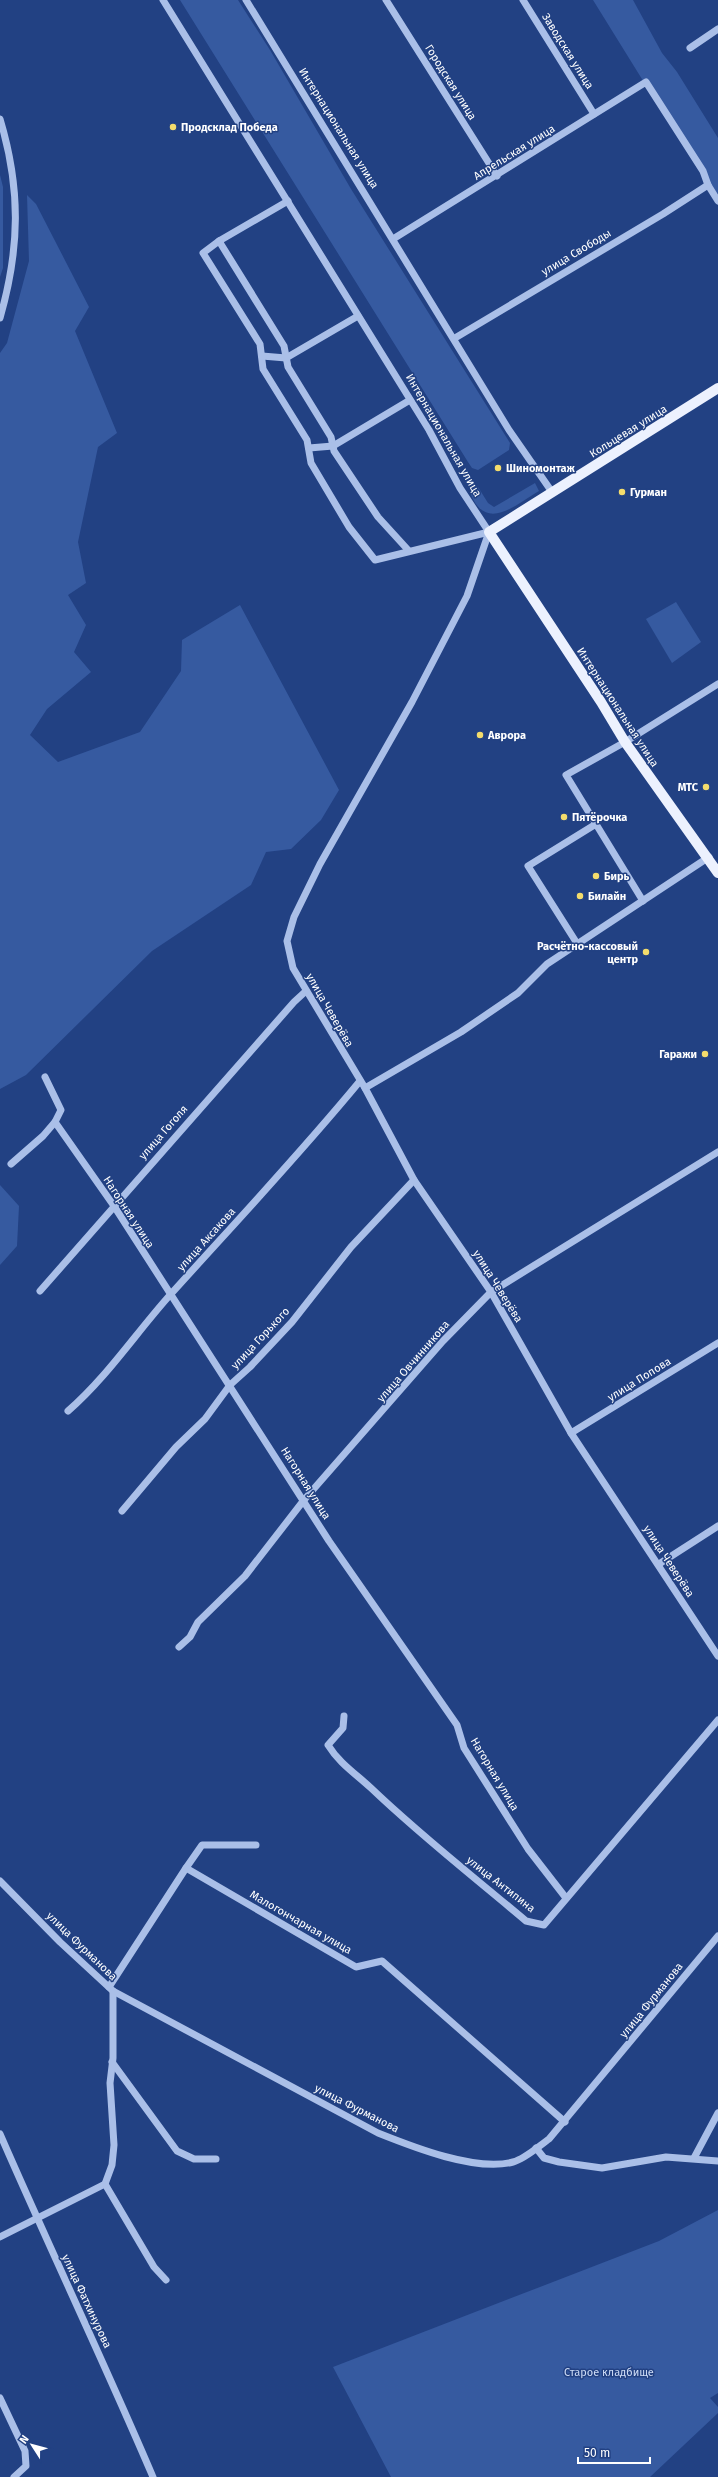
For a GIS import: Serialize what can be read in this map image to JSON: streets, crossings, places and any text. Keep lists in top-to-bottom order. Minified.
{"streets":{"main road":["Интернациональная улица","Кольцевая улица"],"street":["Заводская улица","Городская улица","Апрельская улица","улица Свободы","улица Чеверёва","улица Гоголя","Нагорная улица","улица Аксакова","улица Горького","улица Овчинникова","улица Попова","улица Антипина","Малогончарная улица","улица Фурманова","улица Фатхинурова"]},"crossings":[["Заводская улица","Апрельская улица"],["Городская улица","Апрельская улица"],["Интернациональная улица","Апрельская улица"],["Интернациональная улица","улица Свободы"],["Интернациональная улица","Кольцевая улица"],["Интернациональная улица","улица Чеверёва"],["Апрельская улица","улица Свободы"],["Кольцевая улица","улица Чеверёва"],["улица Чеверёва","улица Гоголя"],["улица Чеверёва","улица Аксакова"],["улица Чеверёва","улица Горького"],["улица Чеверёва","улица Овчинникова"],["улица Чеверёва","улица Попова"],["улица Гоголя","Нагорная улица"],["Нагорная улица","улица Аксакова"],["Нагорная улица","улица Горького"],["Нагорная улица","улица Овчинникова"],["Нагорная улица","улица Антипина"],["Малогончарная улица","улица Фурманова"]],"parks":["Старое кладбище"],"places":["Продсклад Победа","Шиномонтаж","Гурман","Аврора","МТС","Пятёрочка","Бирь","Билайн","Расчётно-кассовый центр","Гаражи"],"scale_bar":"50 m","north":"top left"}
